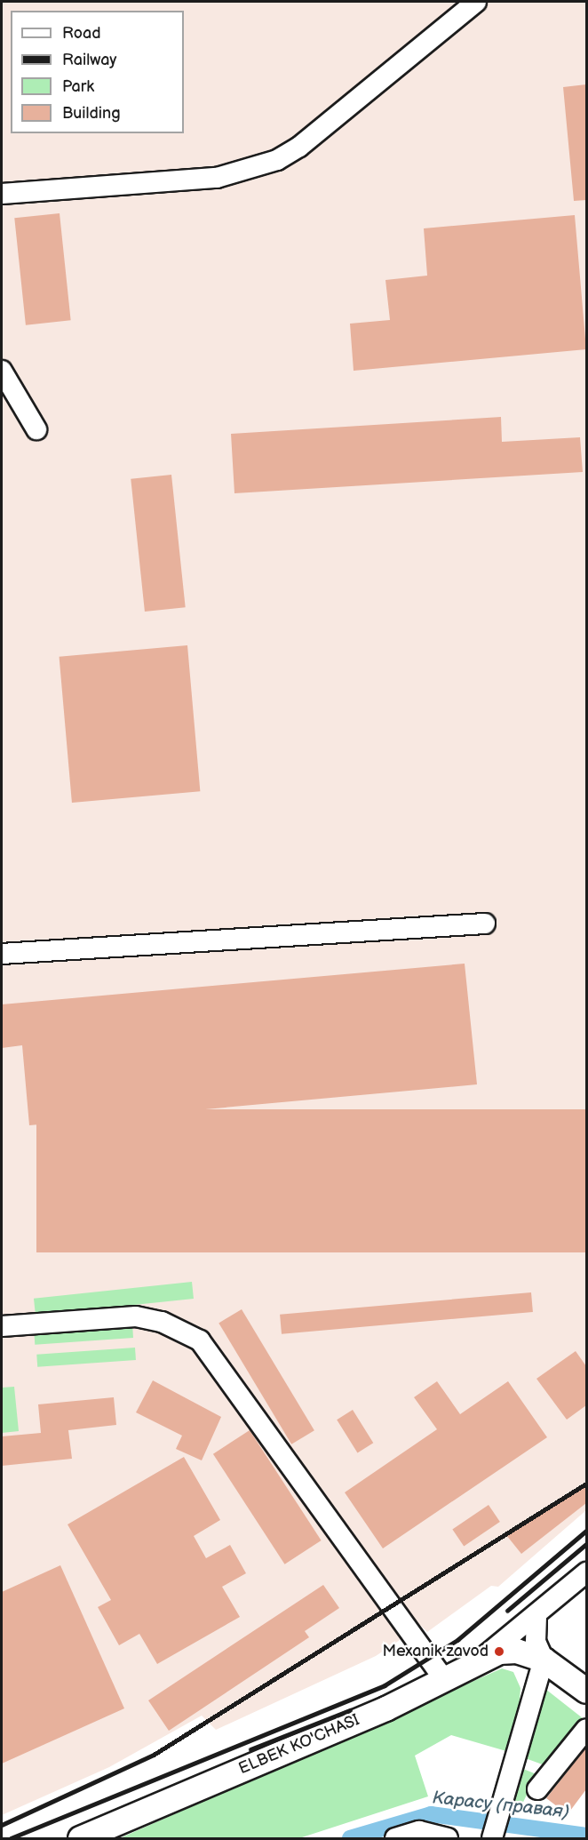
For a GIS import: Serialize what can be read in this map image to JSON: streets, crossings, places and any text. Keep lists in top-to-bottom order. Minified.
{"streets":{"main road":["ELBEK KO'CHASI"]},"water":["Карасу (правая)"],"places":["Mexanik zavod"],"legend":["Road","Railway","Park","Building"]}
